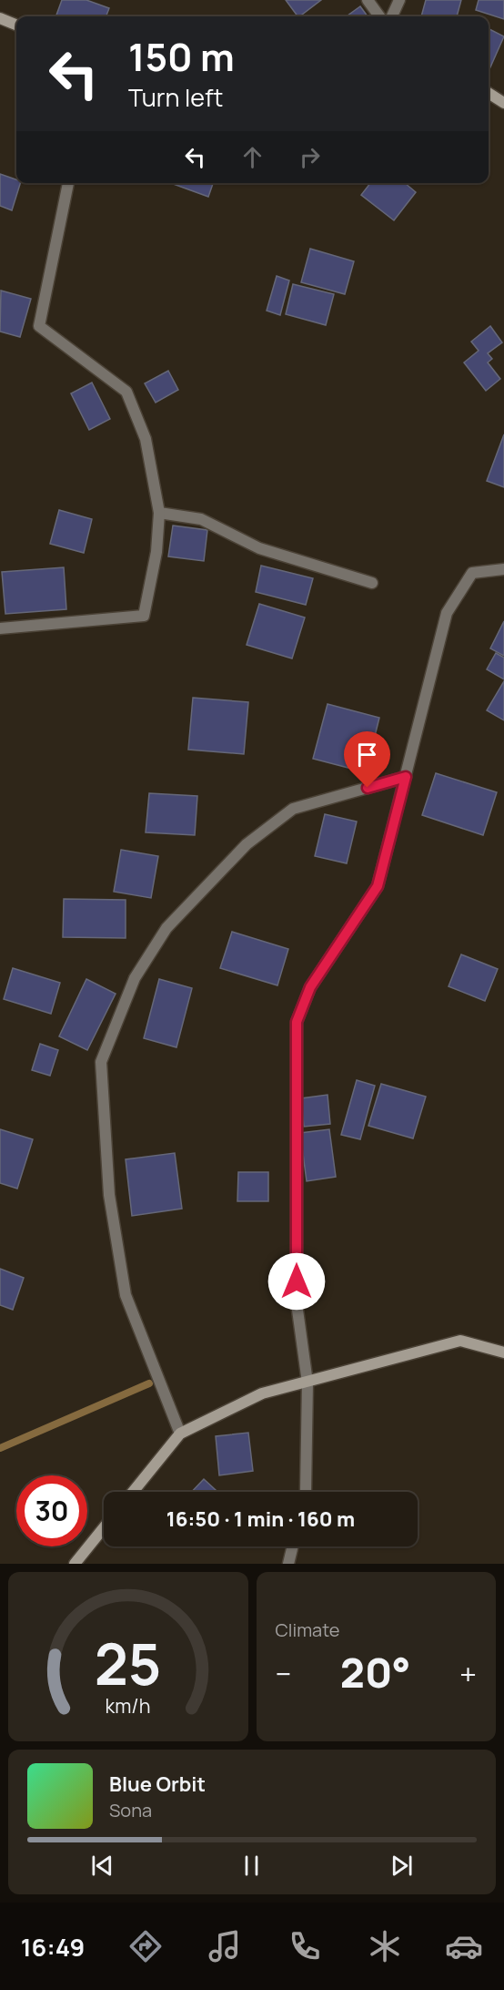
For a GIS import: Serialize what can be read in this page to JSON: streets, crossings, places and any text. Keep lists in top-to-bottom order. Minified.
{"page":{"turn":["150 m","Turn left"],"limit":"30","trip":"16:50 · 1 min · 160 m","tile":"Climate","heat":["−","20°","+"],"song":["Blue Orbit","Sona"],"tabs":"16:49","gauge":["25","km/h"]}}
